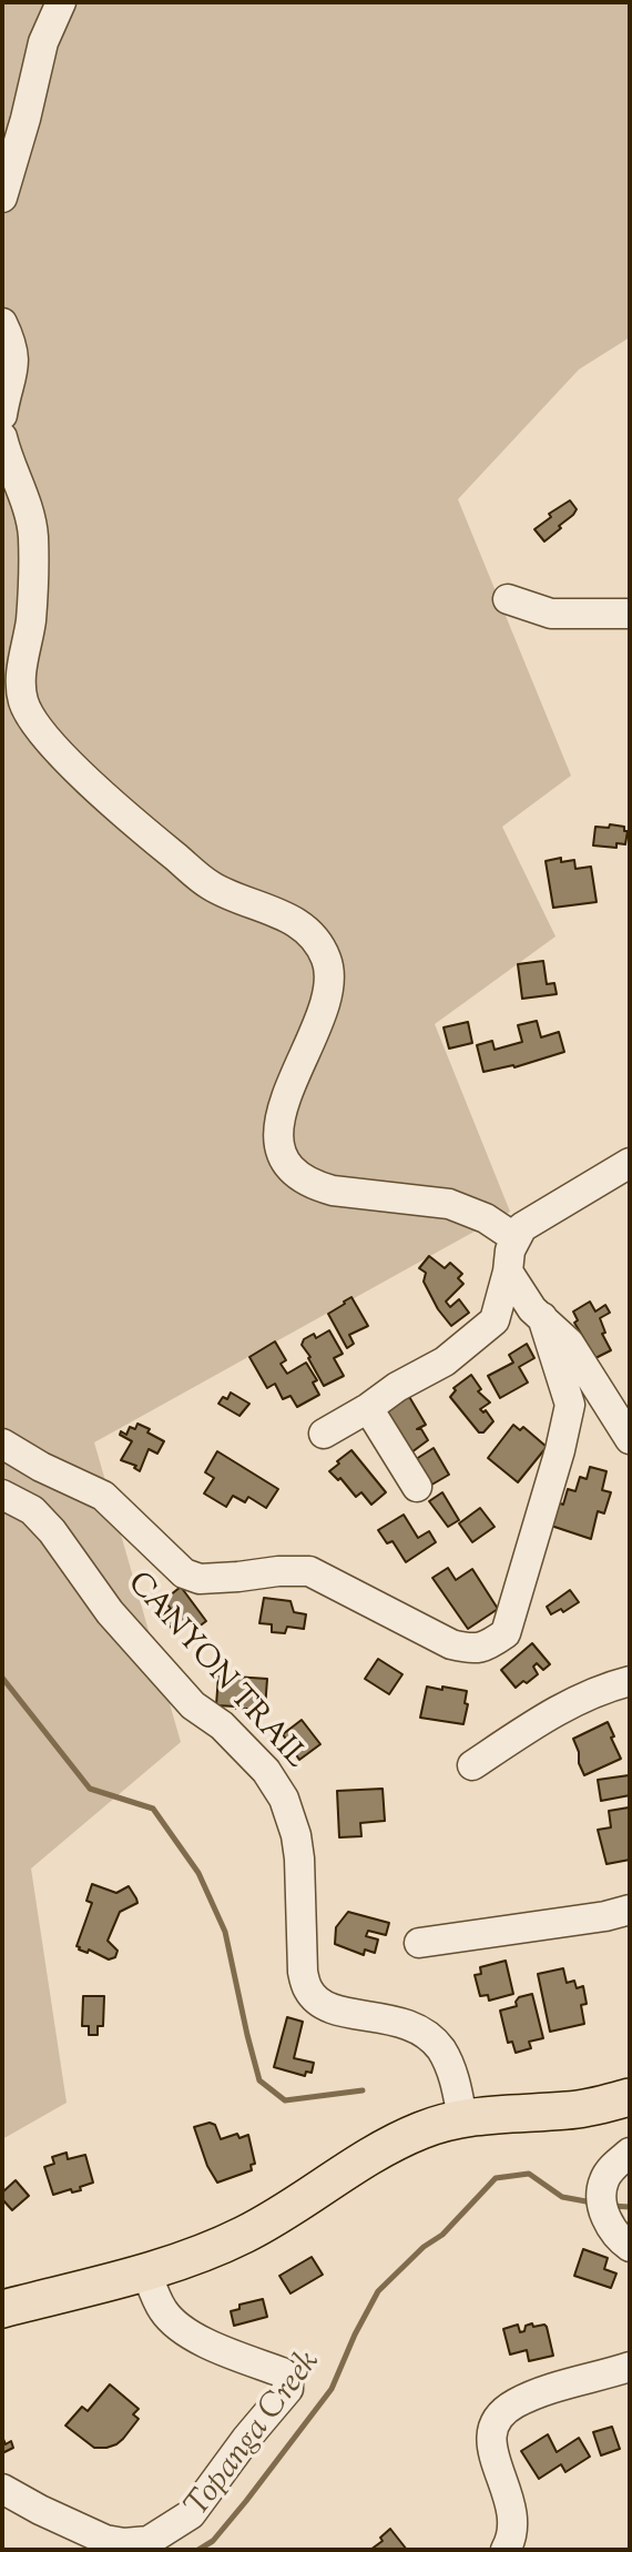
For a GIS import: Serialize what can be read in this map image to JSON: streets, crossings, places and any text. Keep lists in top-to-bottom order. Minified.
{"streets":{"street":["CANYON TRAIL"]},"water":["Topanga Creek"]}
